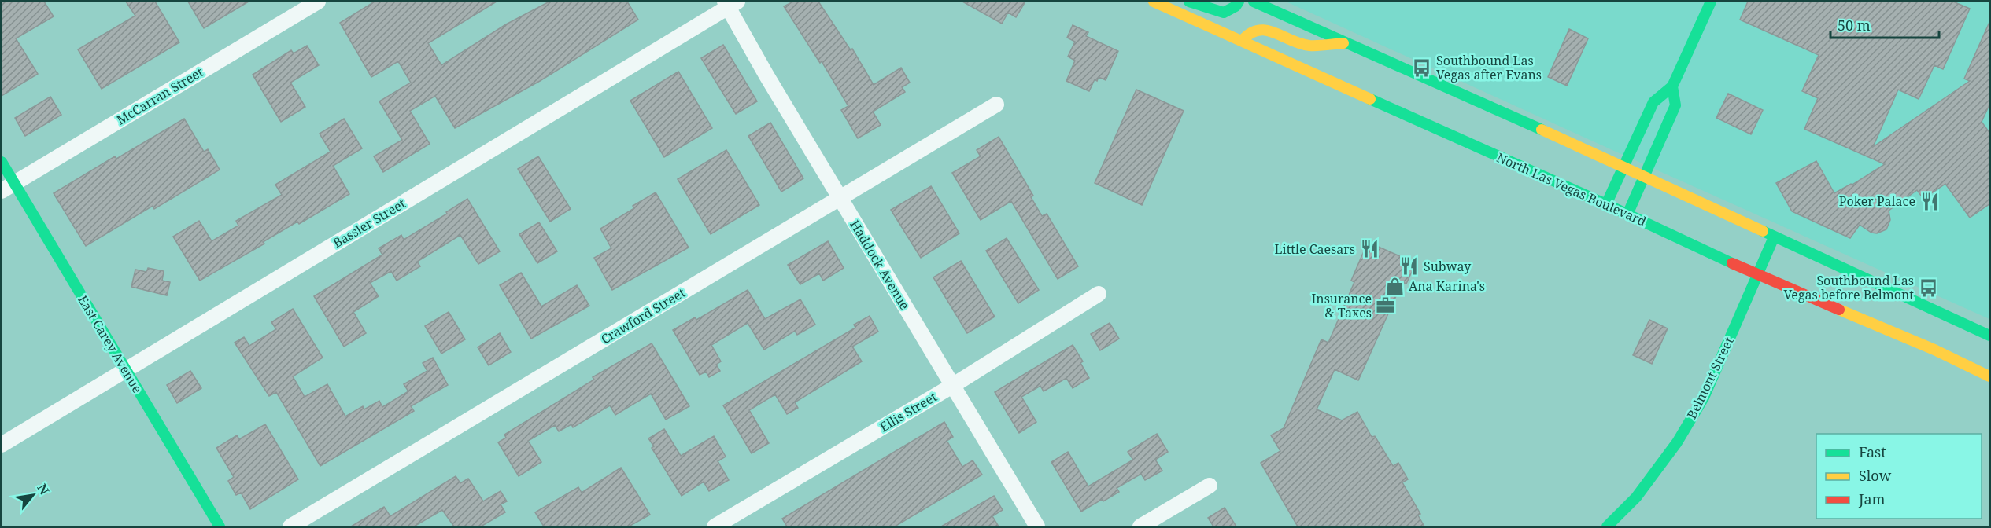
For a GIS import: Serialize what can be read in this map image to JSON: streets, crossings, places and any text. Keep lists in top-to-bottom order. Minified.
{"streets":{"main road":["North Las Vegas Boulevard","East Carey Avenue","Belmont Street"],"street":["McCarran Street","Bassler Street","Haddock Avenue","Crawford Street","Ellis Street"]},"crossings":[["McCarran Street","East Carey Avenue"],["North Las Vegas Boulevard","Belmont Street"],["Bassler Street","Haddock Avenue"],["Bassler Street","East Carey Avenue"],["Haddock Avenue","Crawford Street"],["Haddock Avenue","Ellis Street"]],"places":{"bus stop":["Southbound Las Vegas after Evans","Southbound Las Vegas before Belmont"],"restaurant":["Poker Palace","Little Caesars","Subway"],"shop":["Ana Karina's"],"office":["Insurance & Taxes"]},"legend":["Fast","Slow","Jam"],"scale_bar":"50 m","north":"top right"}
